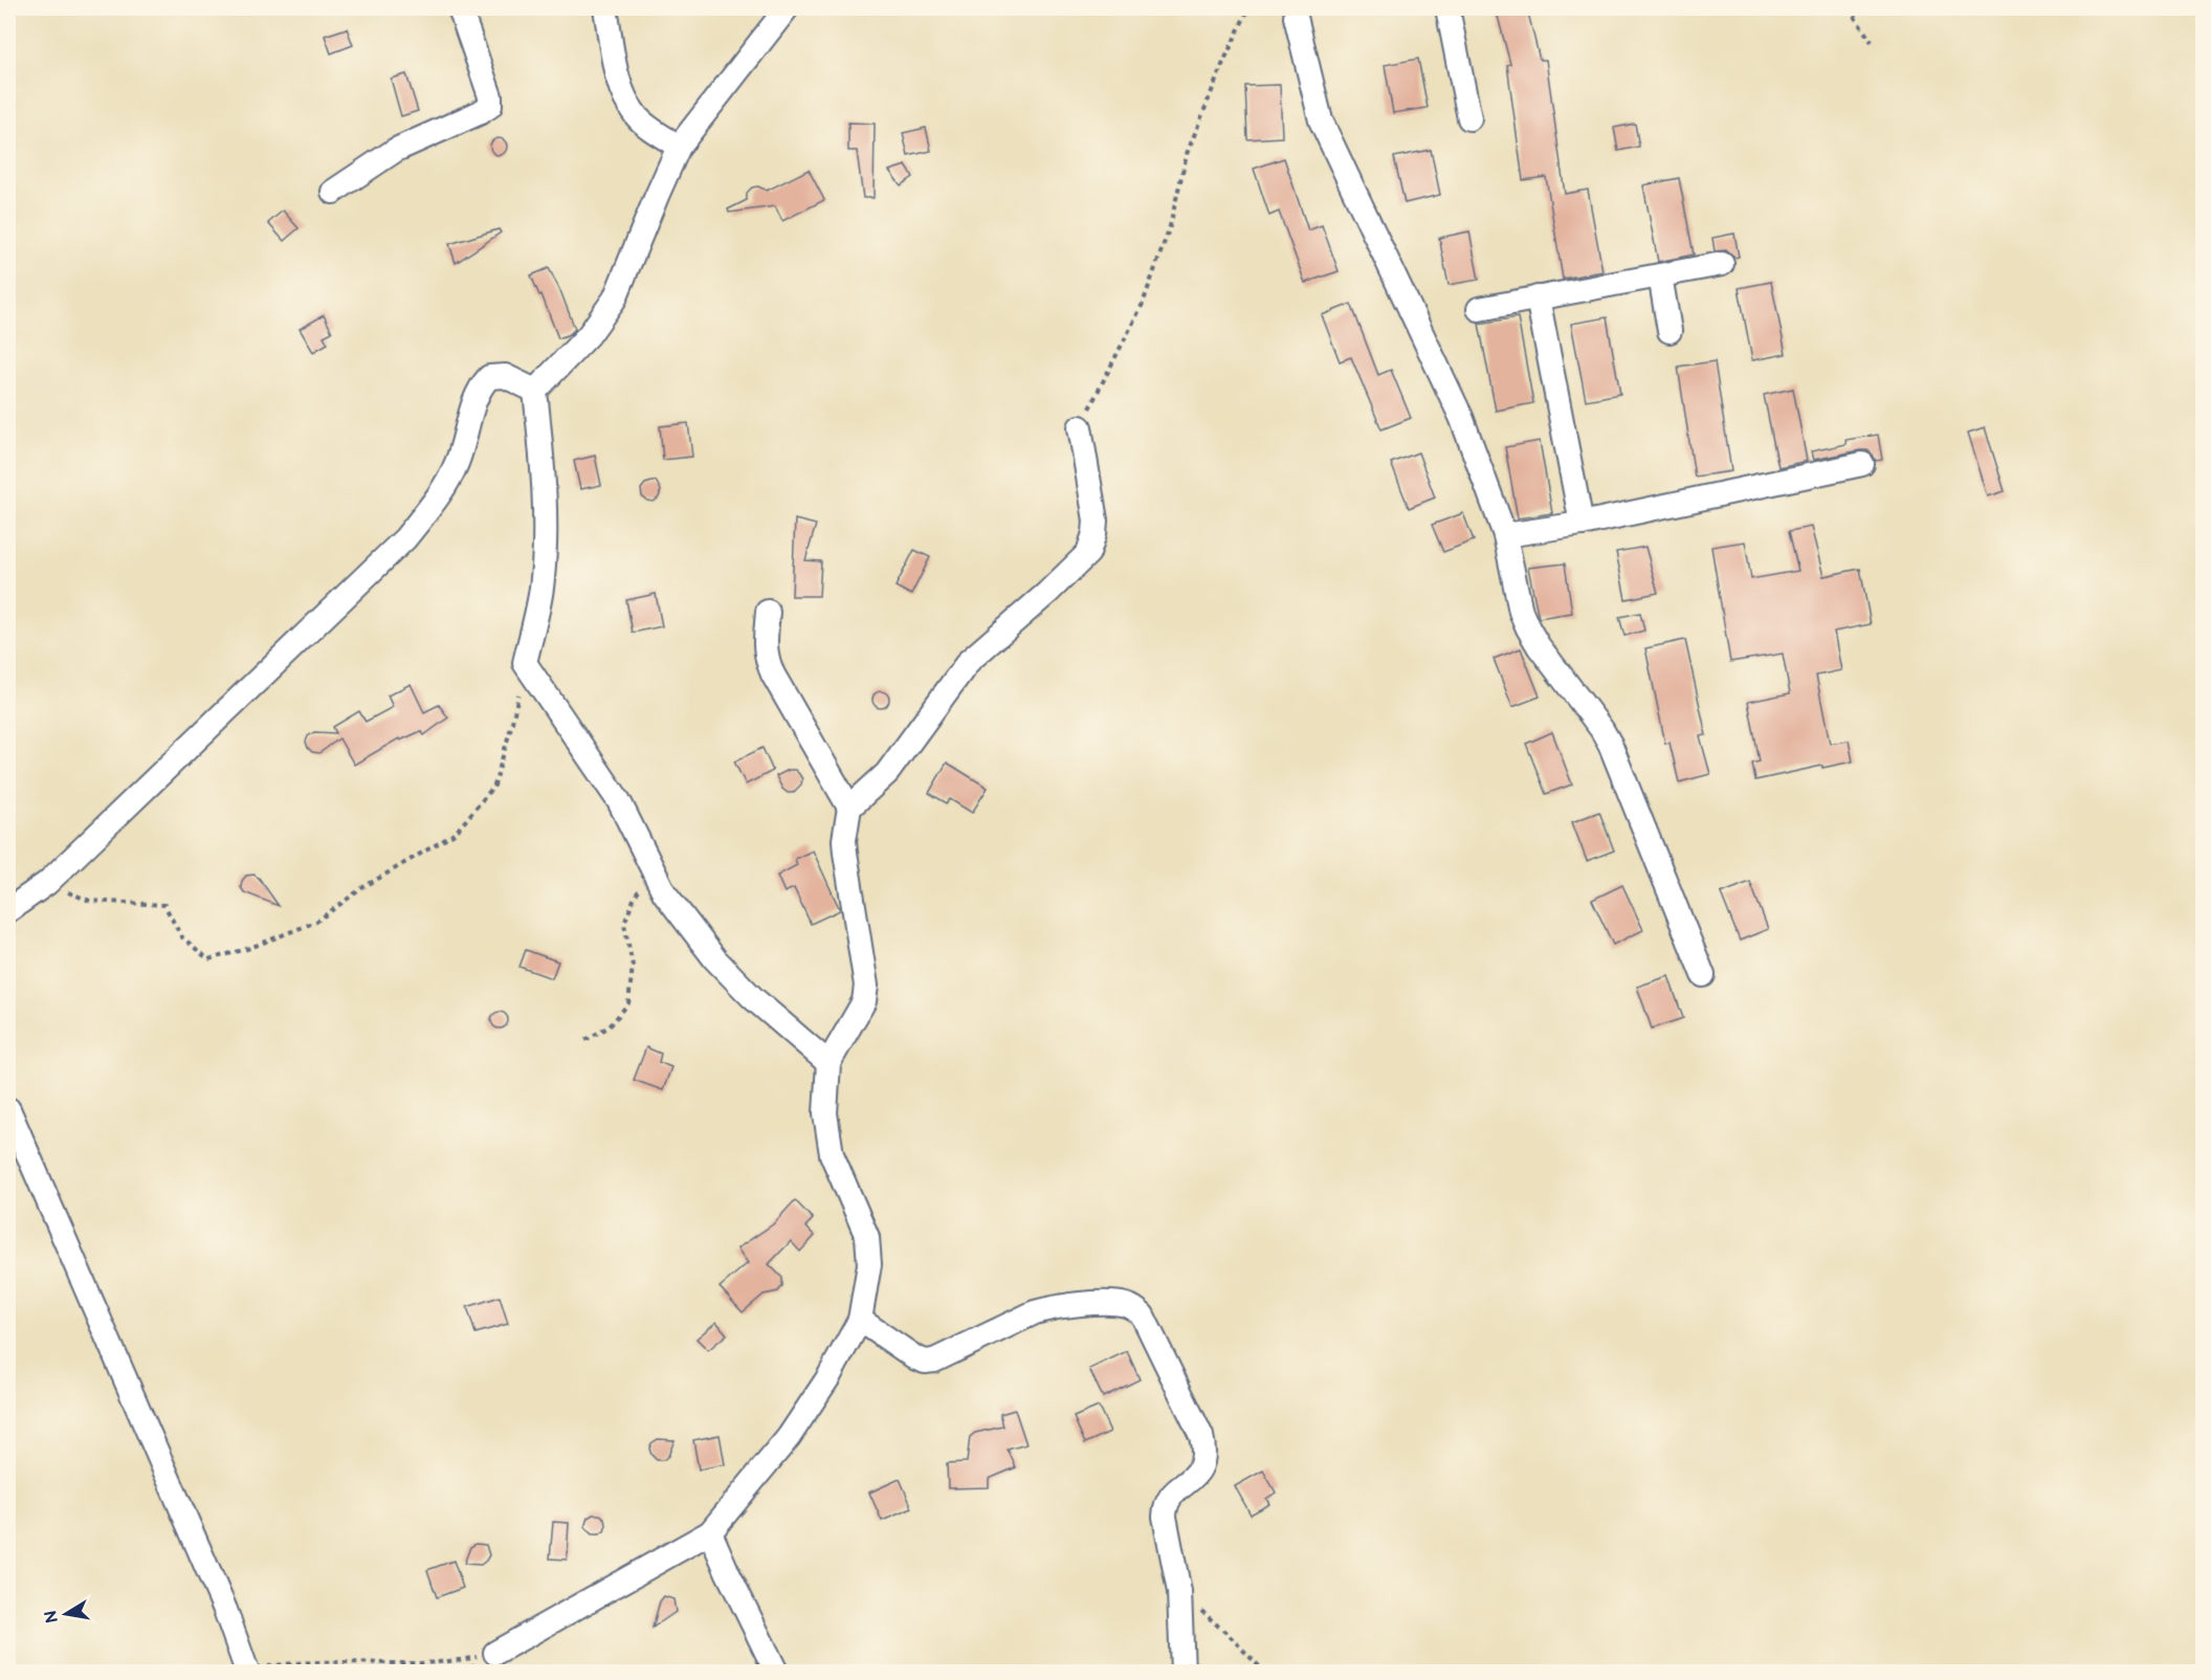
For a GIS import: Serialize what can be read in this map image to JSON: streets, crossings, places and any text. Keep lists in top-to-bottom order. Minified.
{"north":"left"}
